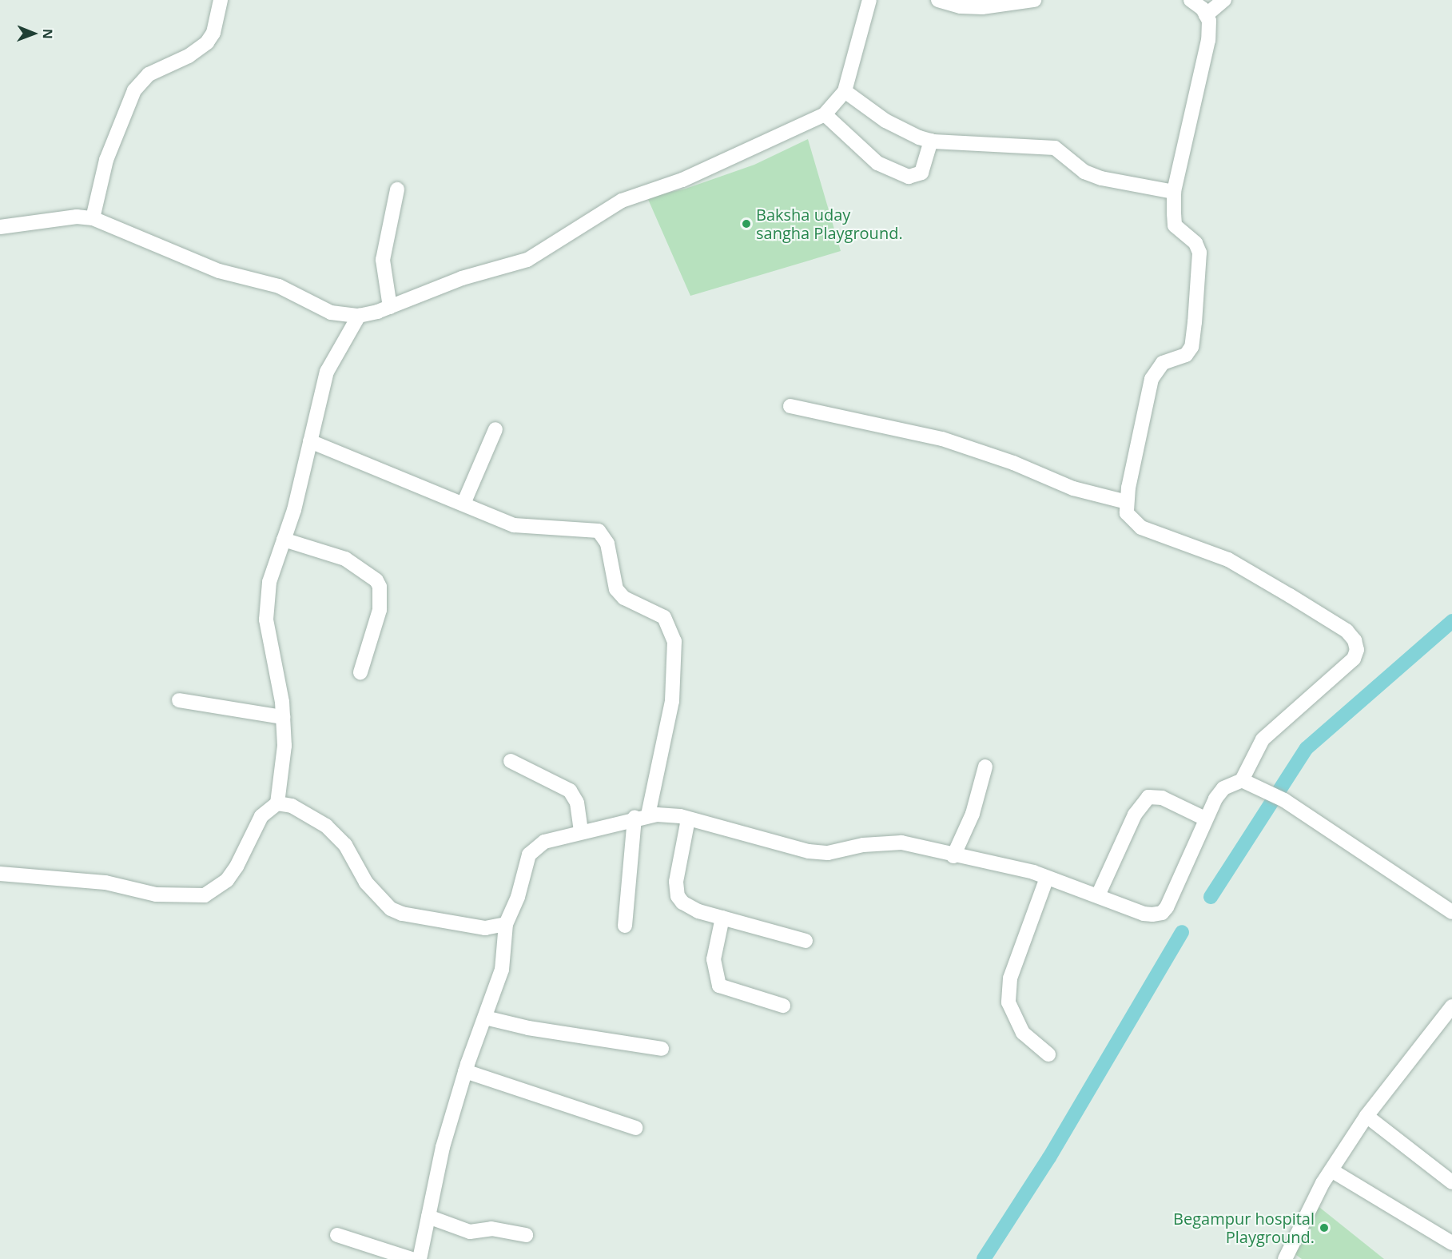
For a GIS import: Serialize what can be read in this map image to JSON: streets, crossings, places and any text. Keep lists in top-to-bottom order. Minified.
{"places":["Baksha uday sangha Playground.","Begampur hospital Playground."],"north":"right"}
